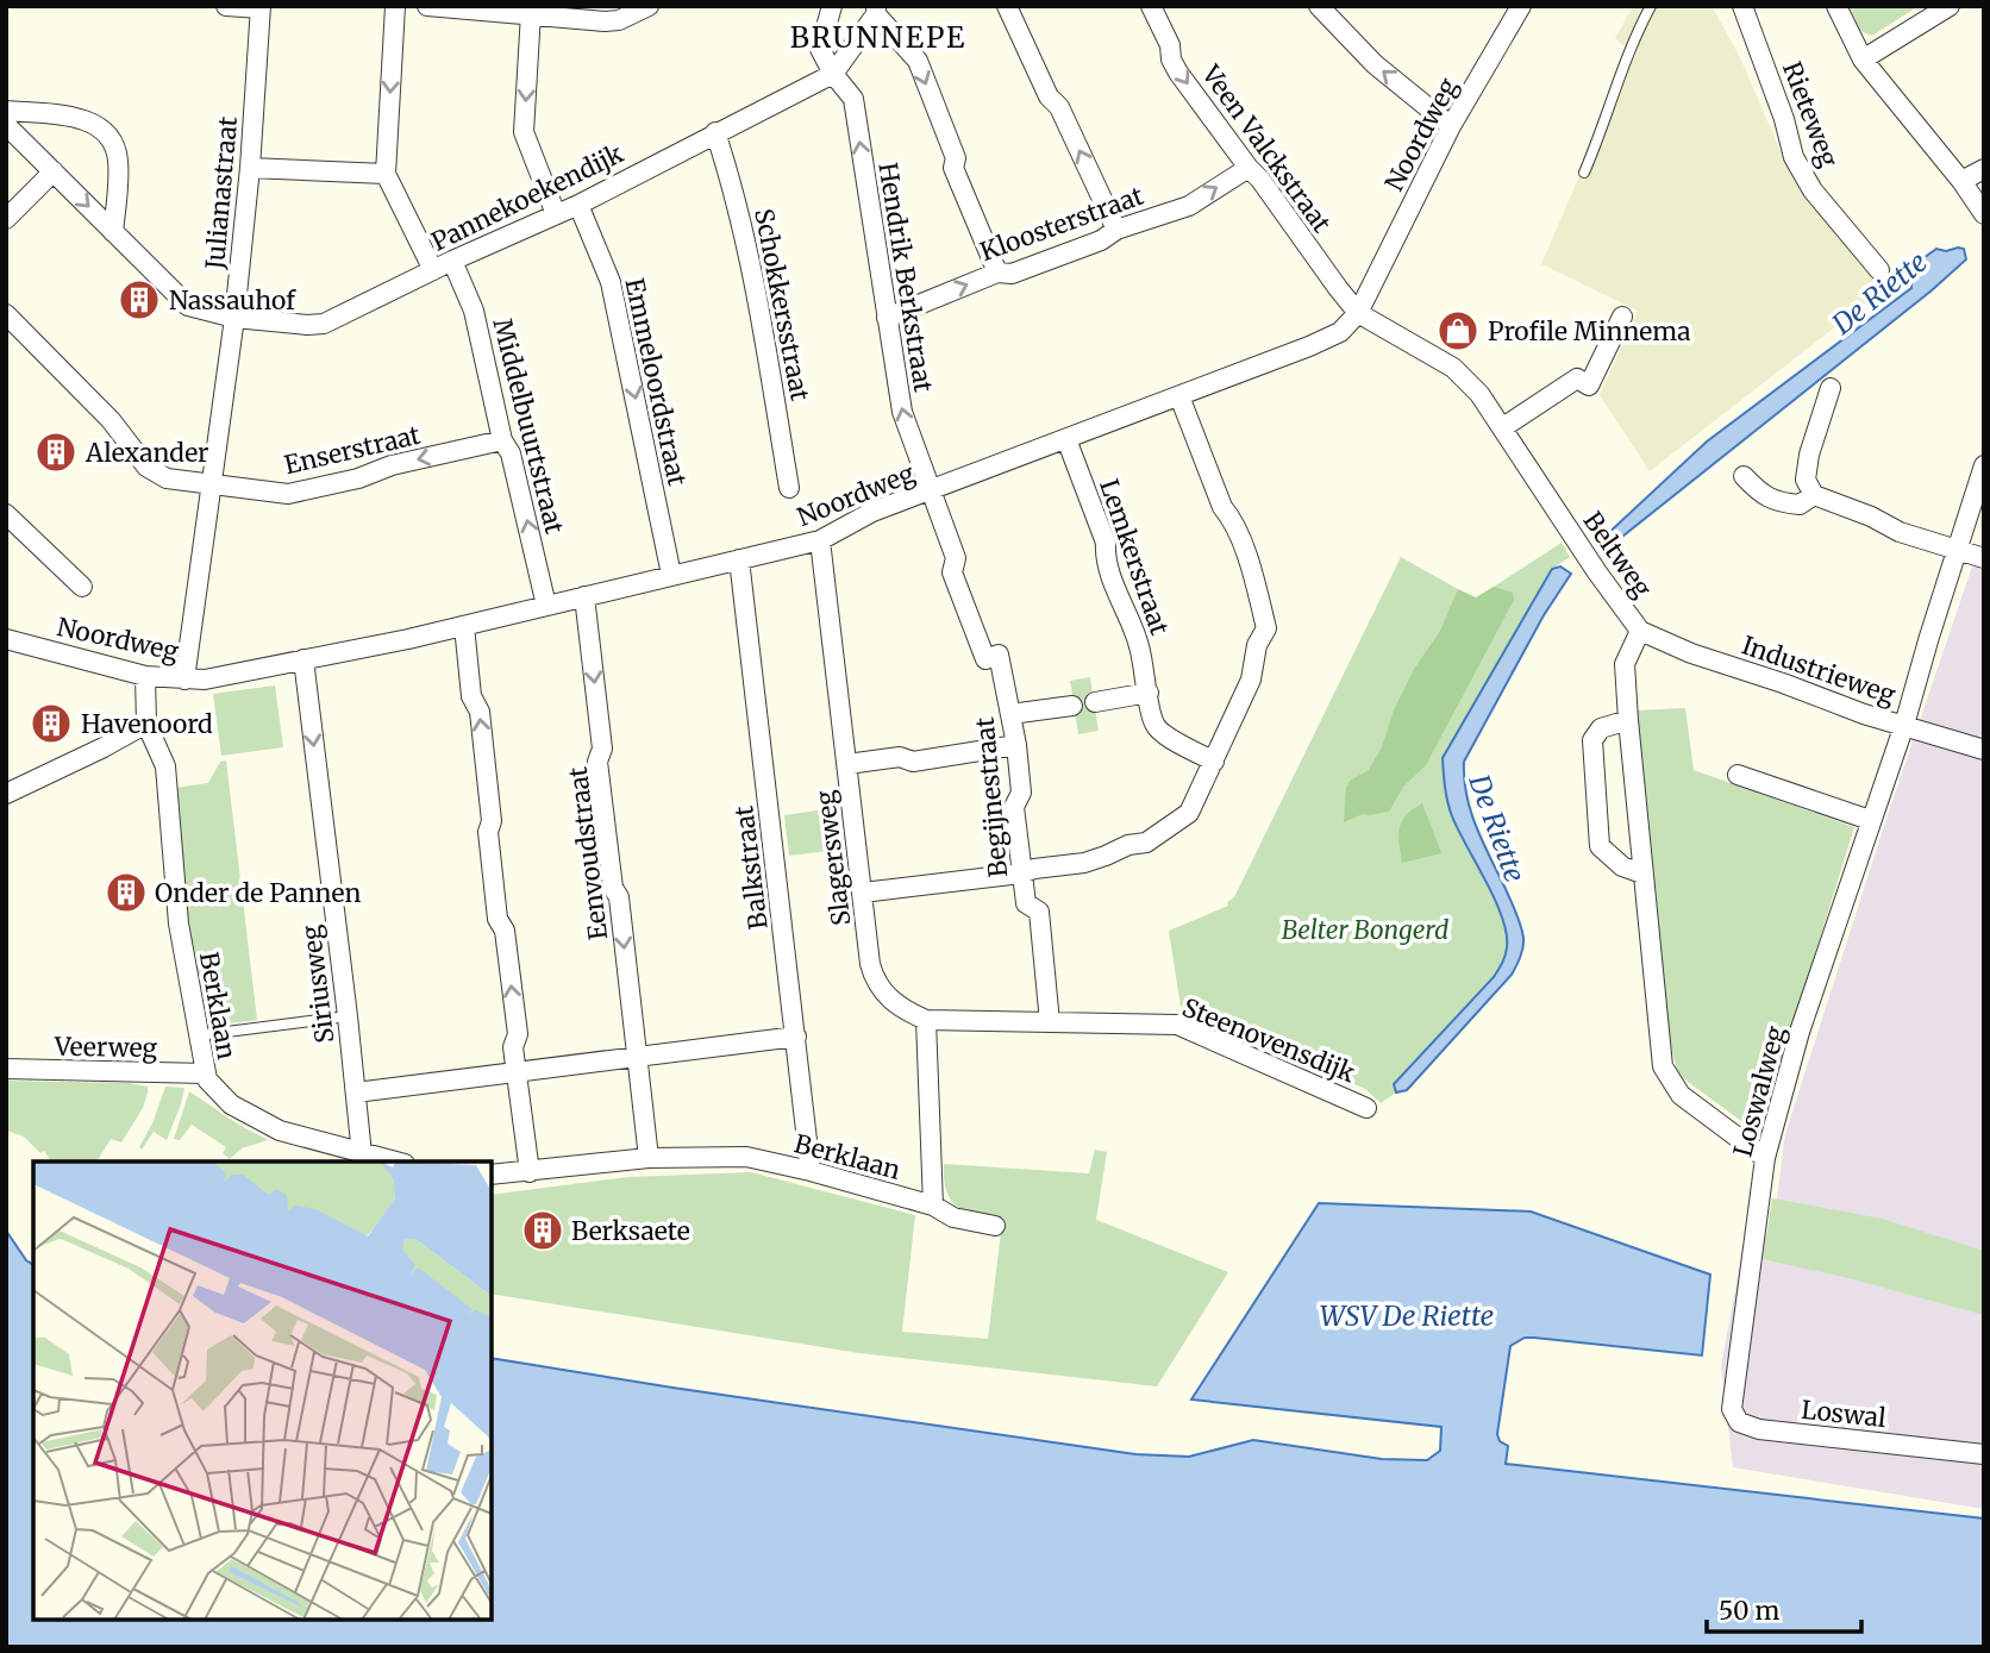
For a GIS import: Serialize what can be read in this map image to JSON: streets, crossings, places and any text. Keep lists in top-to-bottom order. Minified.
{"streets":{"street":["Rieteweg","Noordweg","Veen Valckstraat","Julianastraat","Pannekoekendijk","Kloosterstraat","Hendrik Berkstraat","Schokkersstraat","Emmeloordstraat","Middelbuurtstraat","Enserstraat","Beltweg","Lemkerstraat","Industrieweg","Begijnestraat","Eenvoudstraat","Slagersweg","Balkstraat","Siriusweg","Berklaan","Steenovensdijk","Veerweg","Loswalweg","Loswal"]},"crossings":[["Noordweg","Veen Valckstraat"],["Noordweg","Julianastraat"],["Noordweg","Hendrik Berkstraat"],["Noordweg","Emmeloordstraat"],["Noordweg","Middelbuurtstraat"],["Noordweg","Beltweg"],["Noordweg","Lemkerstraat"],["Noordweg","Begijnestraat"],["Noordweg","Eenvoudstraat"],["Noordweg","Slagersweg"],["Noordweg","Balkstraat"],["Noordweg","Siriusweg"],["Veen Valckstraat","Kloosterstraat"],["Veen Valckstraat","Beltweg"],["Julianastraat","Pannekoekendijk"],["Julianastraat","Enserstraat"],["Pannekoekendijk","Hendrik Berkstraat"],["Pannekoekendijk","Schokkersstraat"],["Pannekoekendijk","Emmeloordstraat"],["Pannekoekendijk","Middelbuurtstraat"],["Kloosterstraat","Hendrik Berkstraat"],["Hendrik Berkstraat","Begijnestraat"],["Middelbuurtstraat","Enserstraat"],["Beltweg","Industrieweg"],["Beltweg","Loswalweg"],["Industrieweg","Loswalweg"],["Begijnestraat","Slagersweg"],["Begijnestraat","Steenovensdijk"],["Slagersweg","Steenovensdijk"],["Balkstraat","Berklaan"],["Siriusweg","Berklaan"],["Berklaan","Veerweg"],["Loswalweg","Loswal"]],"one_way":["Kloosterstraat","Emmeloordstraat","Middelbuurtstraat","Enserstraat"],"districts":["BRUNNEPE"],"water":["De Riette","WSV De Riette"],"parks":["Belter Bongerd"],"places":{"building":["Nassauhof","Alexander","Havenoord","Onder de Pannen","Berksaete"],"shop":["Profile Minnema"]},"scale_bar":"50 m"}
